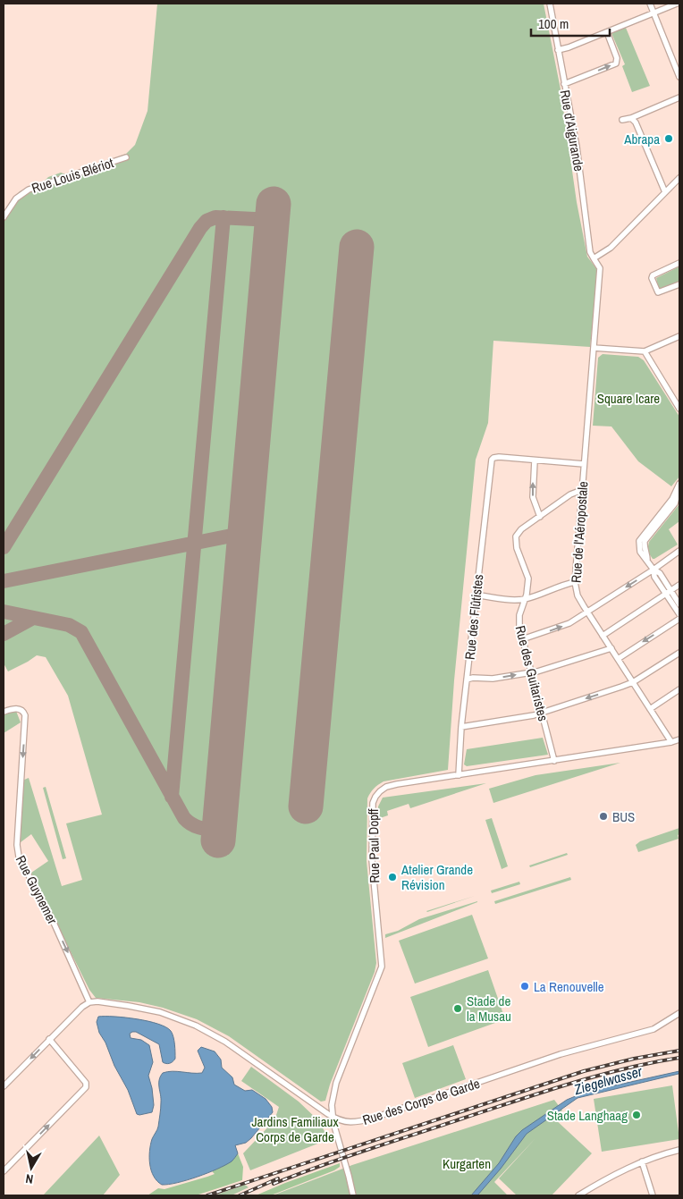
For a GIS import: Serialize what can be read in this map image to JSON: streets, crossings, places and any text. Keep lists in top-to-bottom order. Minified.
{"streets":{"street":["Rue d'Aigurande","Rue Louis Blériot","Rue de l'Aéropostale","Rue des Flûtistes","Rue des Guitaristes","Rue Paul Dopff","Rue Guynemer","Rue des Corps de Garde"]},"crossings":[["Rue d'Aigurande","Rue de l'Aéropostale"],["Rue de l'Aéropostale","Rue des Guitaristes"],["Rue de l'Aéropostale","Rue Paul Dopff"],["Rue des Flûtistes","Rue Paul Dopff"],["Rue des Guitaristes","Rue Paul Dopff"],["Rue Paul Dopff","Rue des Corps de Garde"],["Rue Guynemer","Rue des Corps de Garde"]],"one_way":["Rue Guynemer"],"water":["Ziegelwasser"],"parks":["Square Icare","Jardins Familiaux Corps de Garde","Kurgarten"],"places":["Abrapa","BUS","Atelier Grande Révision","La Renouvelle","Stade de la Musau","Stade Langhaag"],"scale_bar":"100 m","north":"bottom"}
